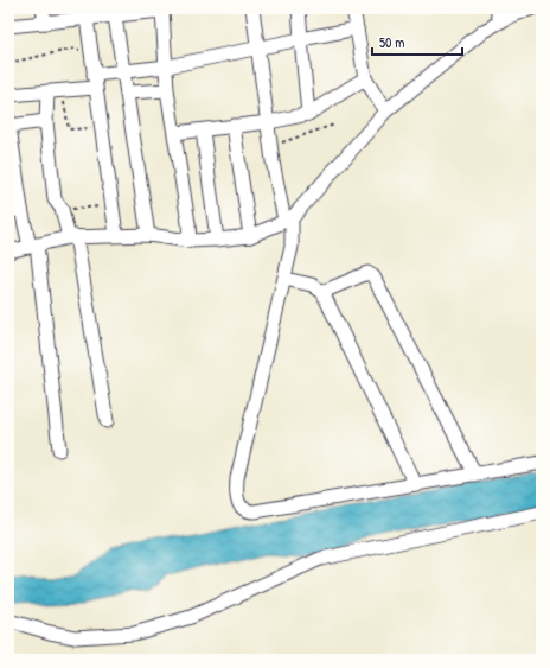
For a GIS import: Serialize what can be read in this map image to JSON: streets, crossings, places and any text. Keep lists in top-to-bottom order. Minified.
{"scale_bar":"50 m"}
